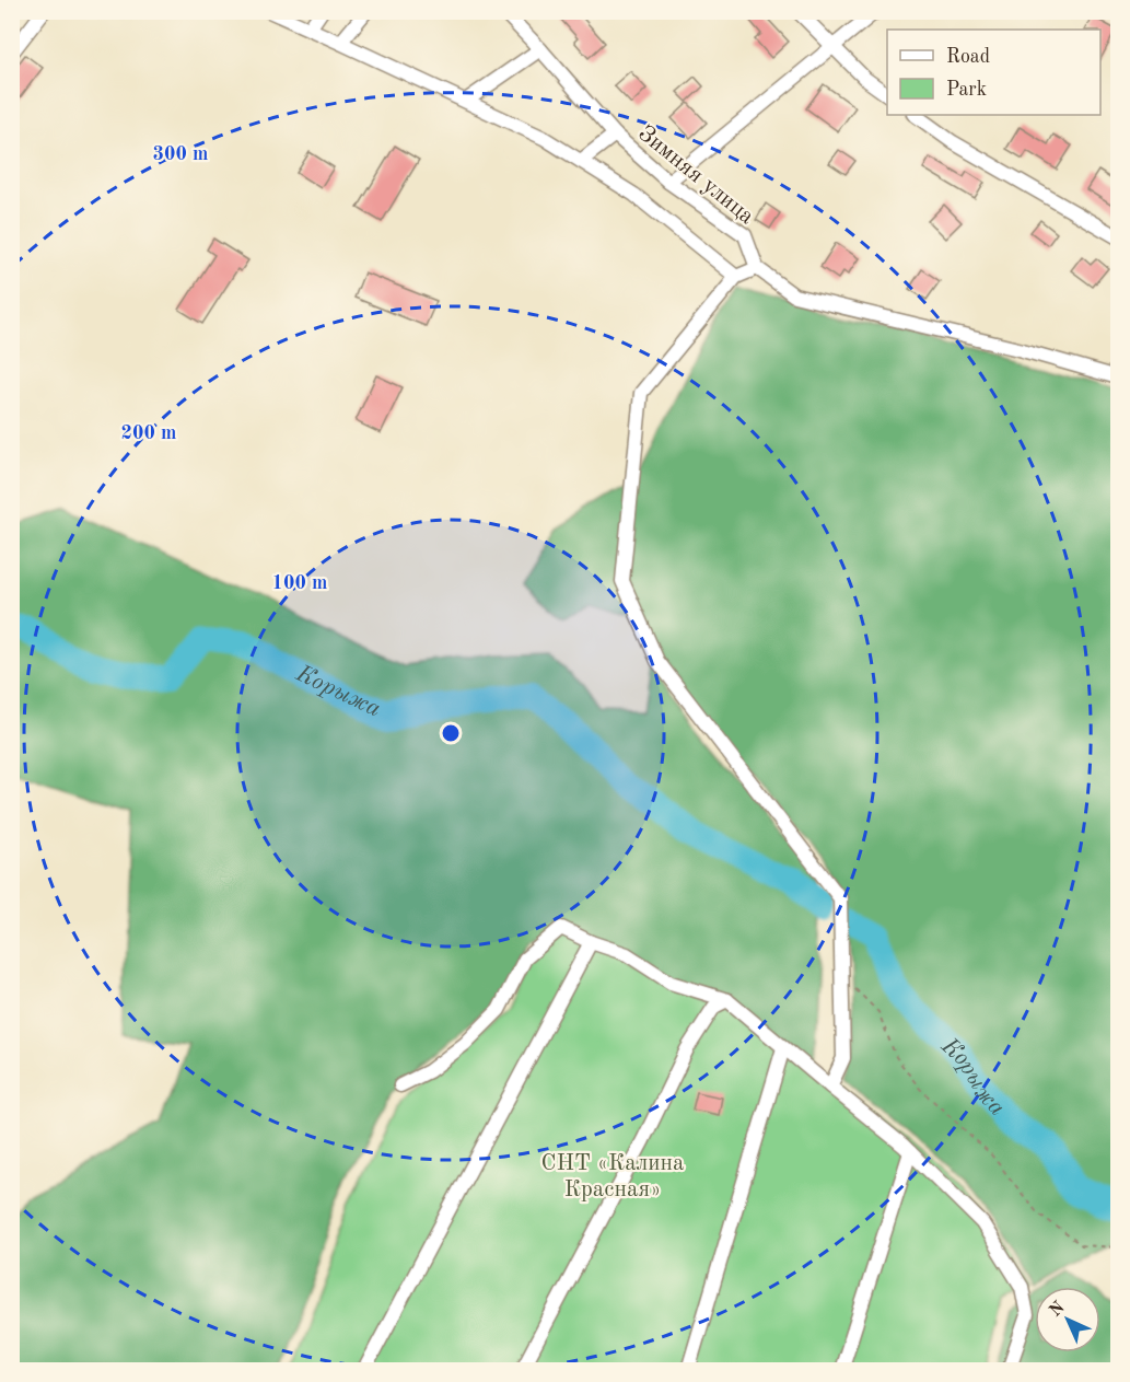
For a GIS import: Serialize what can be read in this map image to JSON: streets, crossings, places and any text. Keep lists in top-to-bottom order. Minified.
{"streets":{"street":["Зимняя улица"]},"water":["Корыжа"],"parks":["СНТ «Калина Красная»"],"legend":["Road","Park"],"north":"top left","rings":["300 m","200 m","100 m"]}
